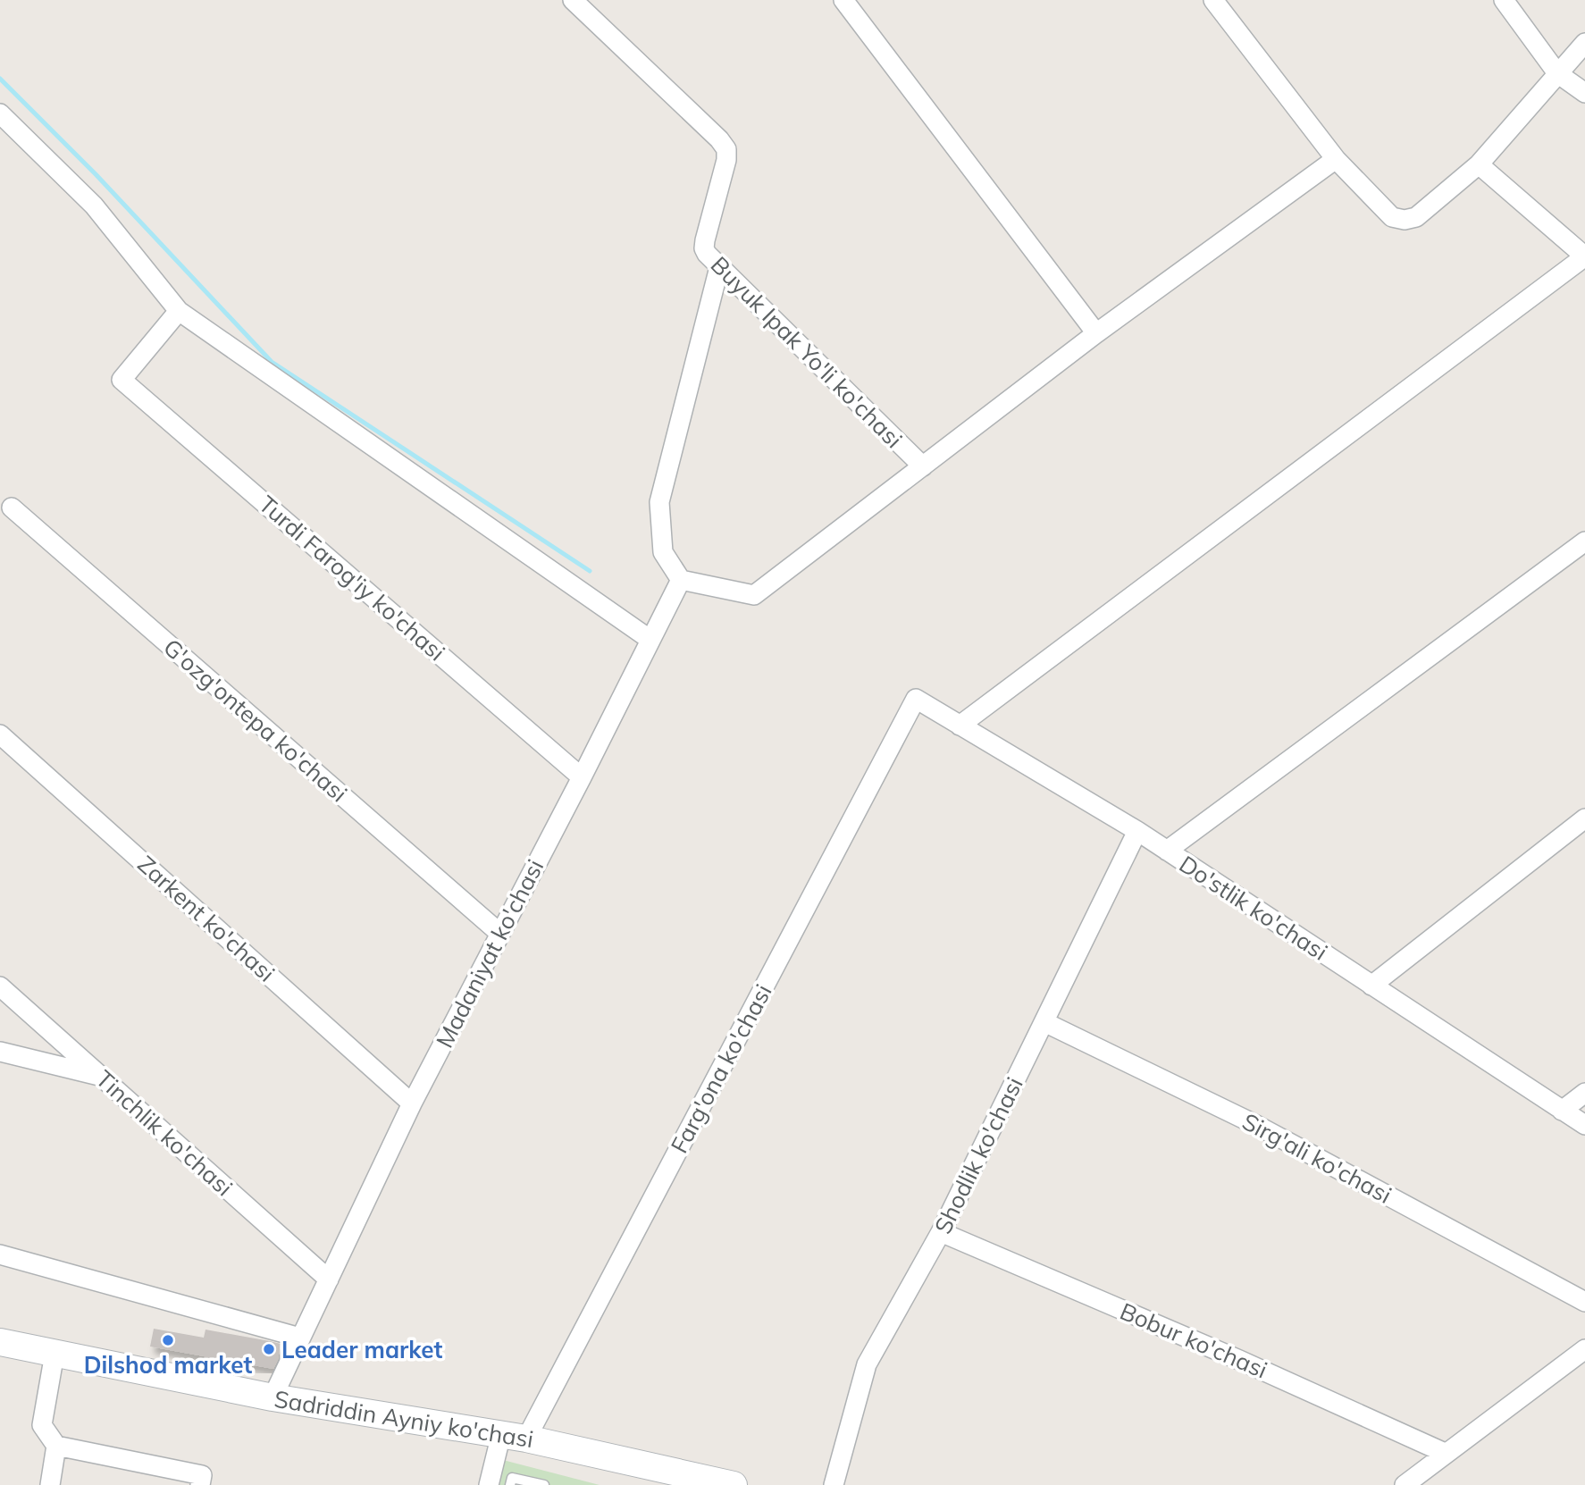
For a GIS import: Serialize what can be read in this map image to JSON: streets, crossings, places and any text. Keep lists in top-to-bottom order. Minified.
{"streets":{"street":["Buyuk Ipak Yo'li ko'chasi","Turdi Farog'iy ko'chasi","G'ozg'ontepa ko'chasi","Do'stlik ko'chasi","Zarkent ko'chasi","Madaniyat ko'chasi","Farg'ona ko'chasi","Tinchlik ko'chasi","Shodlik ko'chasi","Sirg'ali ko'chasi","Bobur ko'chasi","Sadriddin Ayniy ko'chasi"]},"crossings":[["Turdi Farog'iy ko'chasi","Madaniyat ko'chasi"],["G'ozg'ontepa ko'chasi","Madaniyat ko'chasi"],["Do'stlik ko'chasi","Farg'ona ko'chasi"],["Do'stlik ko'chasi","Shodlik ko'chasi"],["Zarkent ko'chasi","Madaniyat ko'chasi"],["Madaniyat ko'chasi","Tinchlik ko'chasi"],["Madaniyat ko'chasi","Sadriddin Ayniy ko'chasi"],["Farg'ona ko'chasi","Sadriddin Ayniy ko'chasi"],["Shodlik ko'chasi","Sirg'ali ko'chasi"],["Shodlik ko'chasi","Bobur ko'chasi"]],"places":["Dilshod market","Leader market"]}
